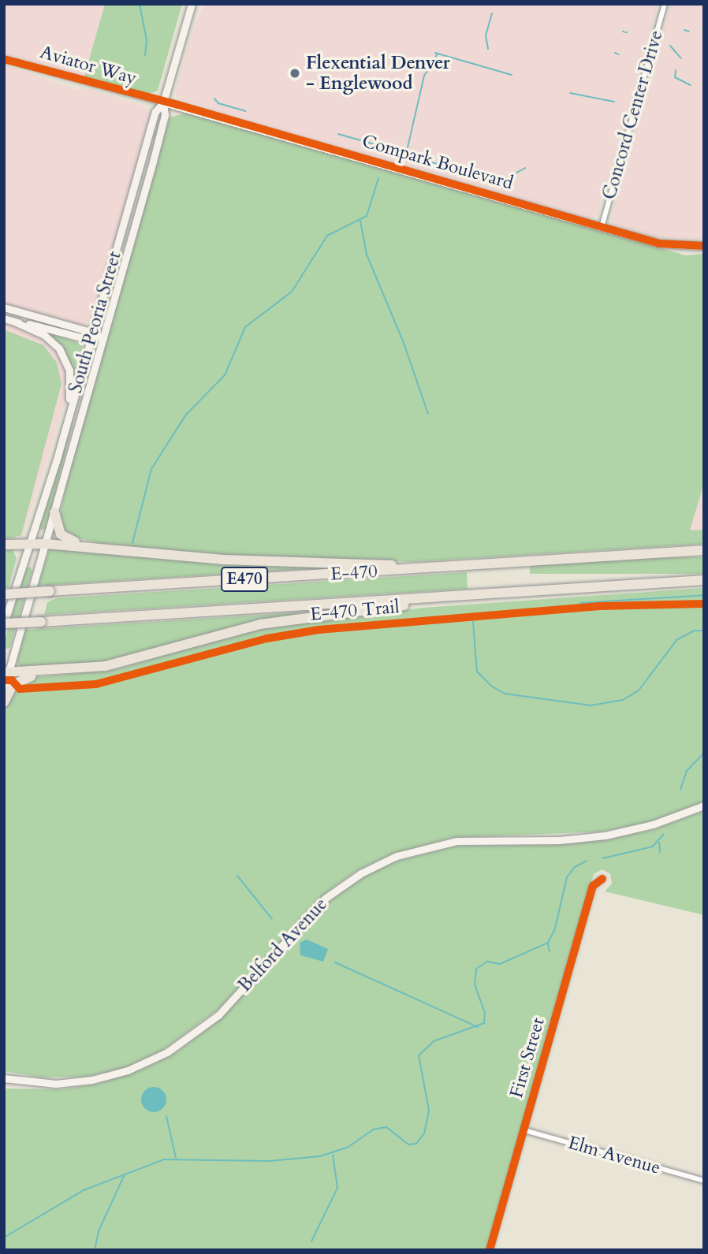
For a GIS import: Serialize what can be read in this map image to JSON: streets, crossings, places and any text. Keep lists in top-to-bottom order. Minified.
{"streets":{"highway":["E-470","E470"],"main road":["Compark Boulevard","South Peoria Street","Belford Avenue"],"street":["Aviator Way","Concord Center Drive","First Street","Elm Avenue"],"cycle path":["E-470 Trail"]},"crossings":[["Aviator Way","Compark Boulevard"],["Aviator Way","South Peoria Street"],["Concord Center Drive","Compark Boulevard"],["Compark Boulevard","South Peoria Street"],["South Peoria Street","E-470"],["First Street","Elm Avenue"]],"places":["Flexential Denver - Englewood"]}
